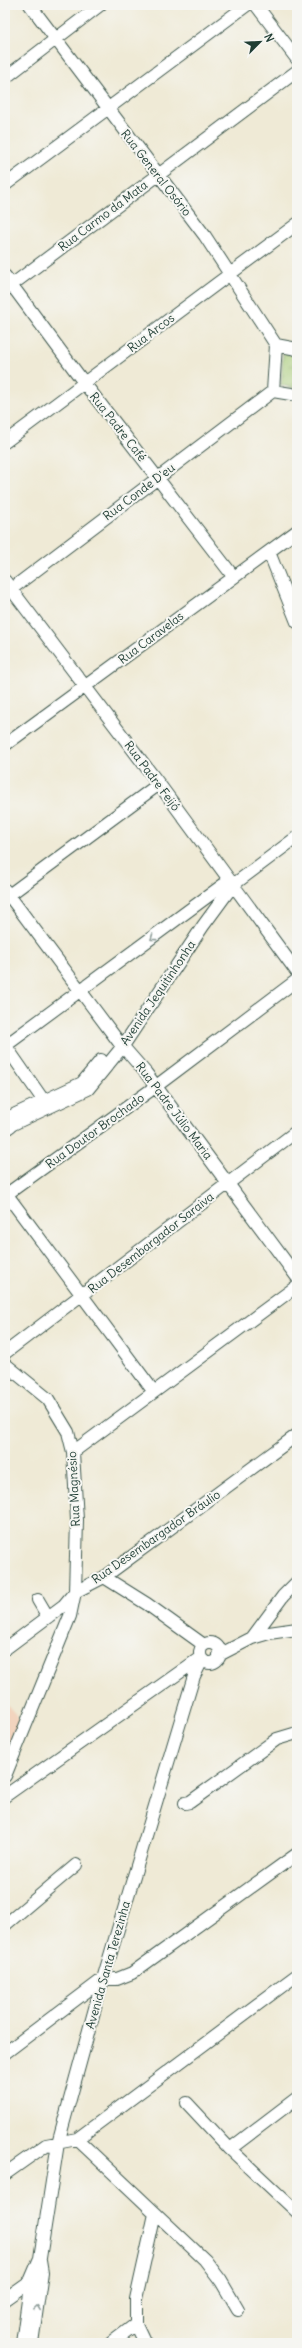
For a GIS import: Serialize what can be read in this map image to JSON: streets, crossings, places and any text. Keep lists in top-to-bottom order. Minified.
{"streets":{"street":["Rua General Osório","Rua Carmo da Mata","Rua Arcos","Rua Padre Café","Rua Conde D'eu","Rua Caravelas","Rua Padre Feijó","Avenida Jequitinhonha","Rua Padre Júlio Maria","Rua Doutor Brochado","Rua Desembargador Saraiva","Rua Magnésio","Rua Desembargador Bráulio","Avenida Santa Terezinha"]},"crossings":[["Rua General Osório","Rua Carmo da Mata"],["Rua General Osório","Rua Arcos"],["Rua Carmo da Mata","Rua Padre Café"],["Rua Arcos","Rua Padre Café"],["Rua Padre Café","Rua Conde D'eu"],["Rua Padre Café","Rua Caravelas"],["Rua Conde D'eu","Rua Padre Feijó"],["Rua Caravelas","Rua Padre Feijó"],["Rua Padre Feijó","Avenida Jequitinhonha"],["Avenida Jequitinhonha","Rua Padre Júlio Maria"],["Rua Padre Júlio Maria","Rua Doutor Brochado"],["Rua Padre Júlio Maria","Rua Desembargador Saraiva"],["Rua Magnésio","Rua Desembargador Bráulio"]],"north":"top right"}
